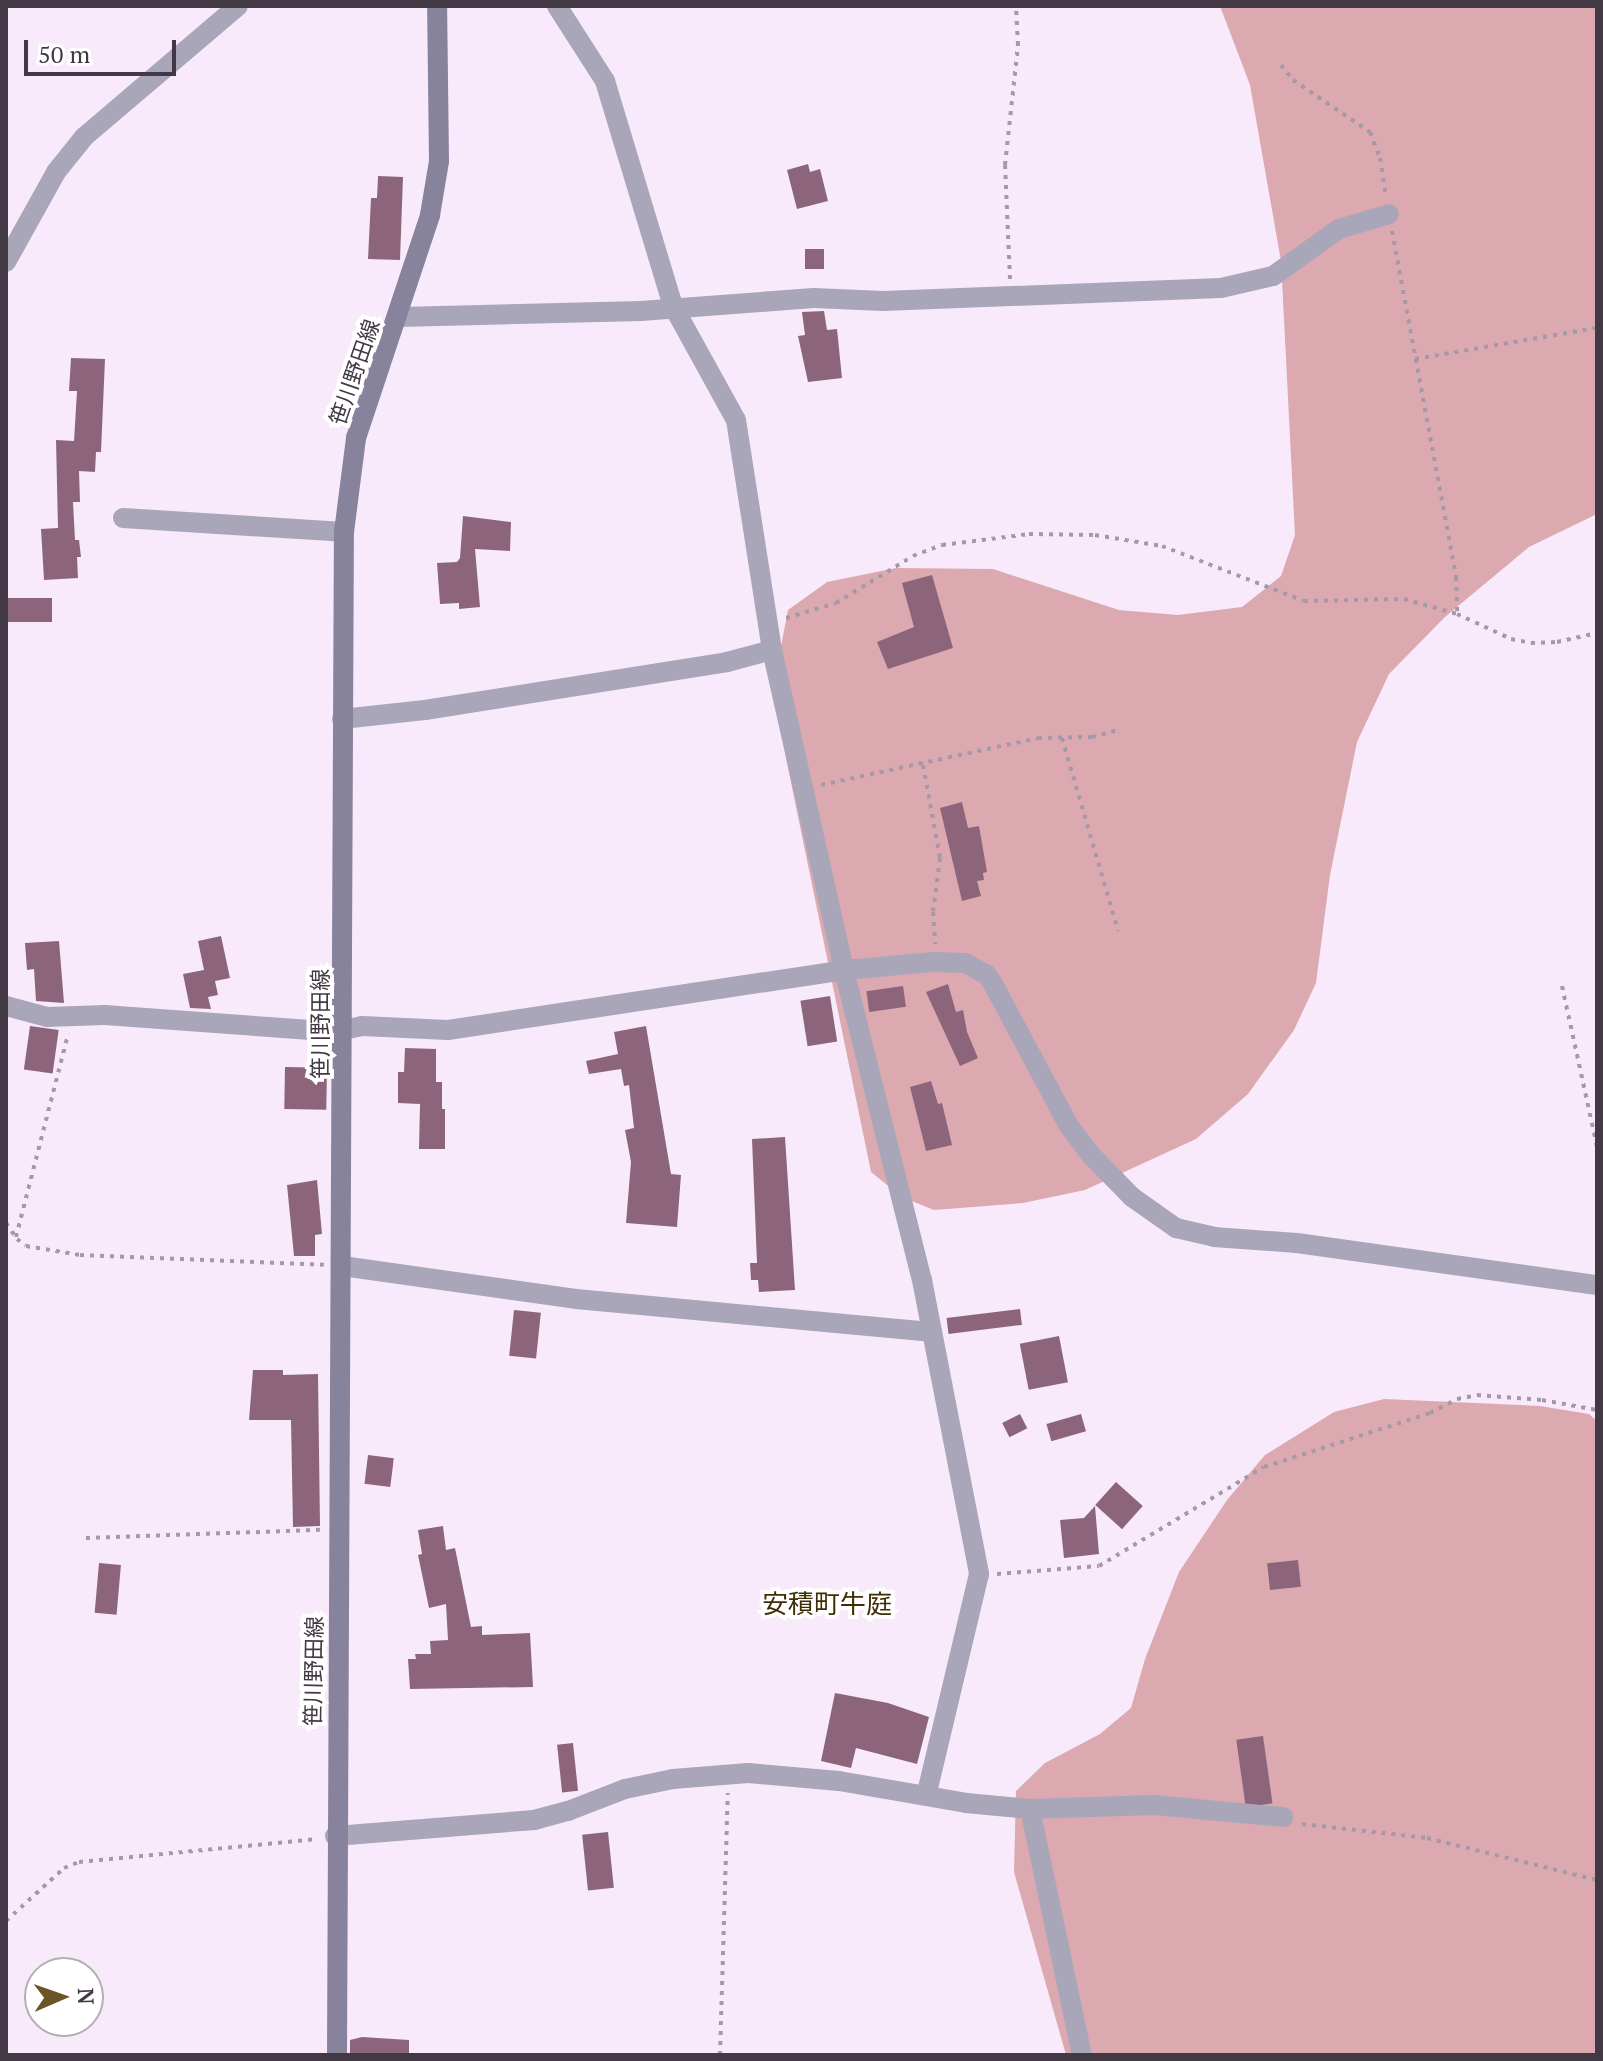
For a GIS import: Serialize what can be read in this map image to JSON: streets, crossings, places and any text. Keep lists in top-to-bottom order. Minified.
{"streets":{"street":["笹川野田線"]},"districts":["安積町牛庭"],"scale_bar":"50 m","north":"right"}
